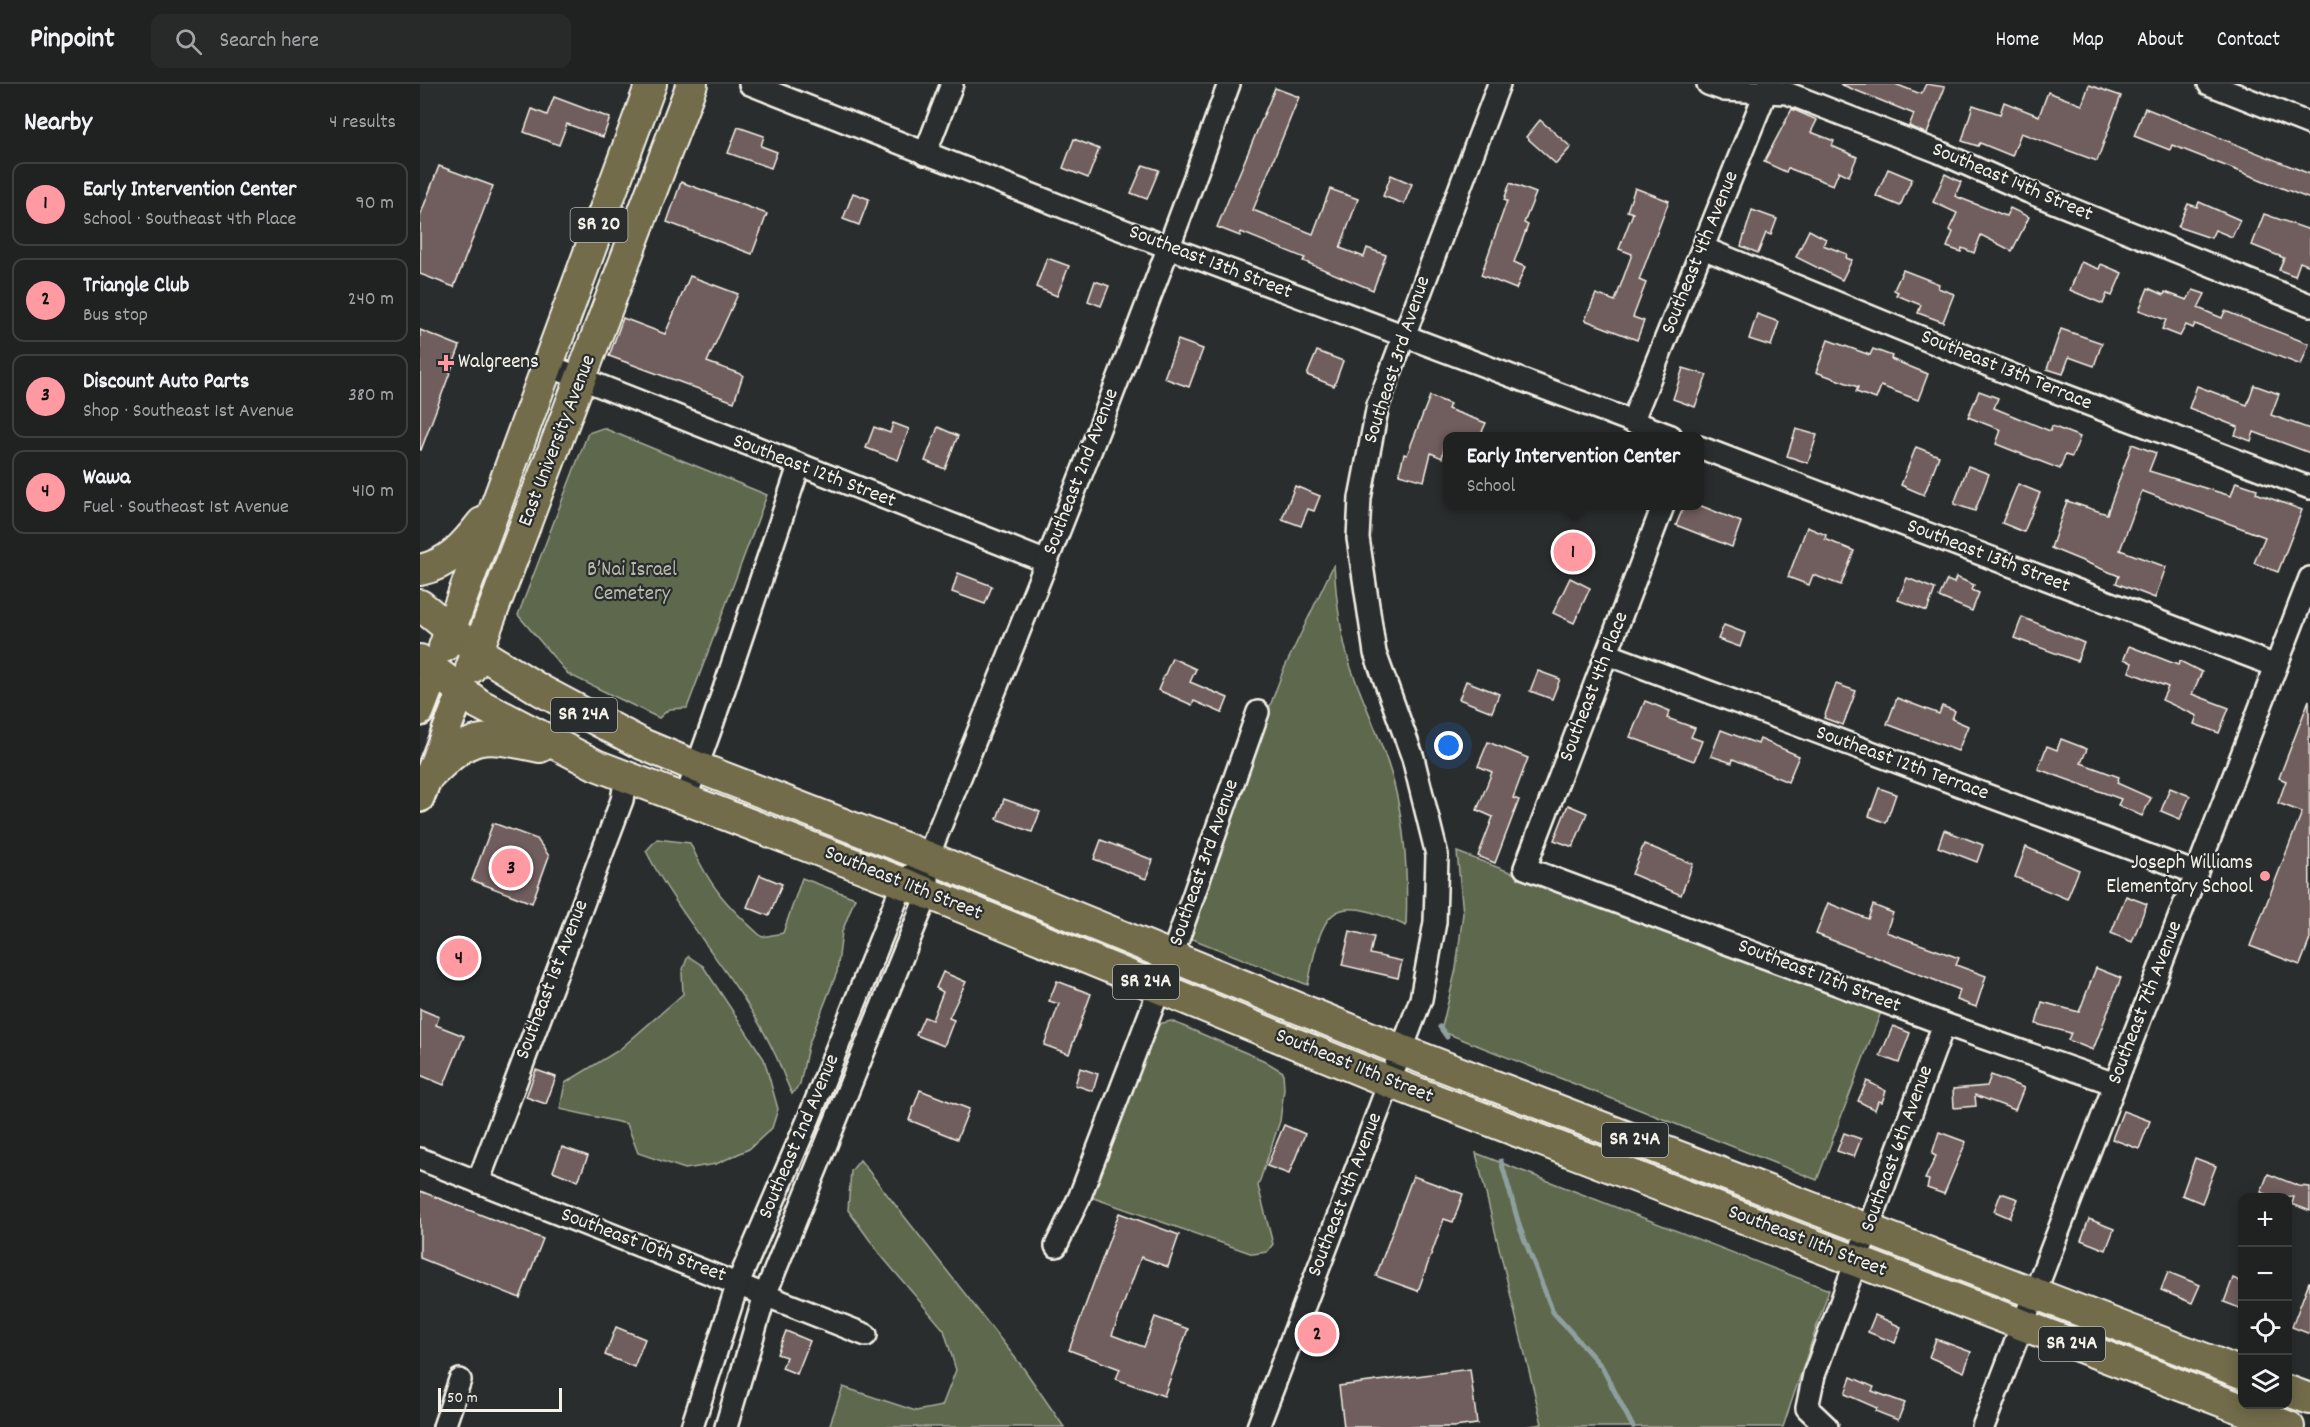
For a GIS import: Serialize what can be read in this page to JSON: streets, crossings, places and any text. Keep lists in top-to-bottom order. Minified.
{"streets":{"highway":["SR 20","East University Avenue","SR 24A","Southeast 11th Street"],"street":["Southeast 14th Street","Southeast 4th Avenue","Southeast 13th Street","Southeast 3rd Avenue","Southeast 13th Terrace","Southeast 12th Street","Southeast 2nd Avenue","Southeast 4th Place","Southeast 12th Terrace","Southeast 1st Avenue","Southeast 7th Avenue","Southeast 6th Avenue","Southeast 10th Street"]},"crossings":[["Southeast 14th Street","Southeast 4th Avenue"],["Southeast 4th Avenue","Southeast 13th Street"],["Southeast 4th Avenue","Southeast 3rd Avenue"],["Southeast 4th Avenue","Southeast 13th Terrace"],["Southeast 4th Avenue","Southeast 11th Street"],["Southeast 13th Street","Southeast 3rd Avenue"],["Southeast 13th Street","Southeast 2nd Avenue"],["Southeast 13th Street","Southeast 7th Avenue"],["Southeast 3rd Avenue","Southeast 11th Street"],["East University Avenue","Southeast 12th Street"],["East University Avenue","Southeast 11th Street"],["Southeast 12th Street","Southeast 2nd Avenue"],["Southeast 12th Street","Southeast 4th Place"],["Southeast 12th Street","Southeast 7th Avenue"],["Southeast 12th Street","Southeast 6th Avenue"],["Southeast 2nd Avenue","Southeast 11th Street"],["Southeast 2nd Avenue","Southeast 10th Street"],["Southeast 4th Place","Southeast 12th Terrace"],["Southeast 12th Terrace","Southeast 7th Avenue"],["Southeast 11th Street","Southeast 1st Avenue"],["Southeast 11th Street","Southeast 7th Avenue"],["Southeast 11th Street","Southeast 6th Avenue"],["Southeast 1st Avenue","Southeast 10th Street"]],"parks":["B’Nai Israel Cemetery"],"places":{"health":["Walgreens"],"other":["Joseph Williams Elementary School"]},"scale_bar":"50 m","page":{"header":"Pinpoint","search":"Search here","nav":["Home","Map","About","Contact"],"heading":["Nearby","4 results"],"list":[{"mark":"1","name":"Early Intervention Center","note":"School · Southeast 4th Place","value":"90 m"},{"mark":"2","name":"Triangle Club","note":"Bus stop","value":"240 m"},{"mark":"3","name":"Discount Auto Parts","note":"Shop · Southeast 1st Avenue","value":"380 m"},{"mark":"4","name":"Wawa","note":"Fuel · Southeast 1st Avenue","value":"410 m"}],"popup":["Early Intervention Center","School"],"pins":["1","3","4","2"],"map_buttons":["+","−"],"scale":"50 m"}}
